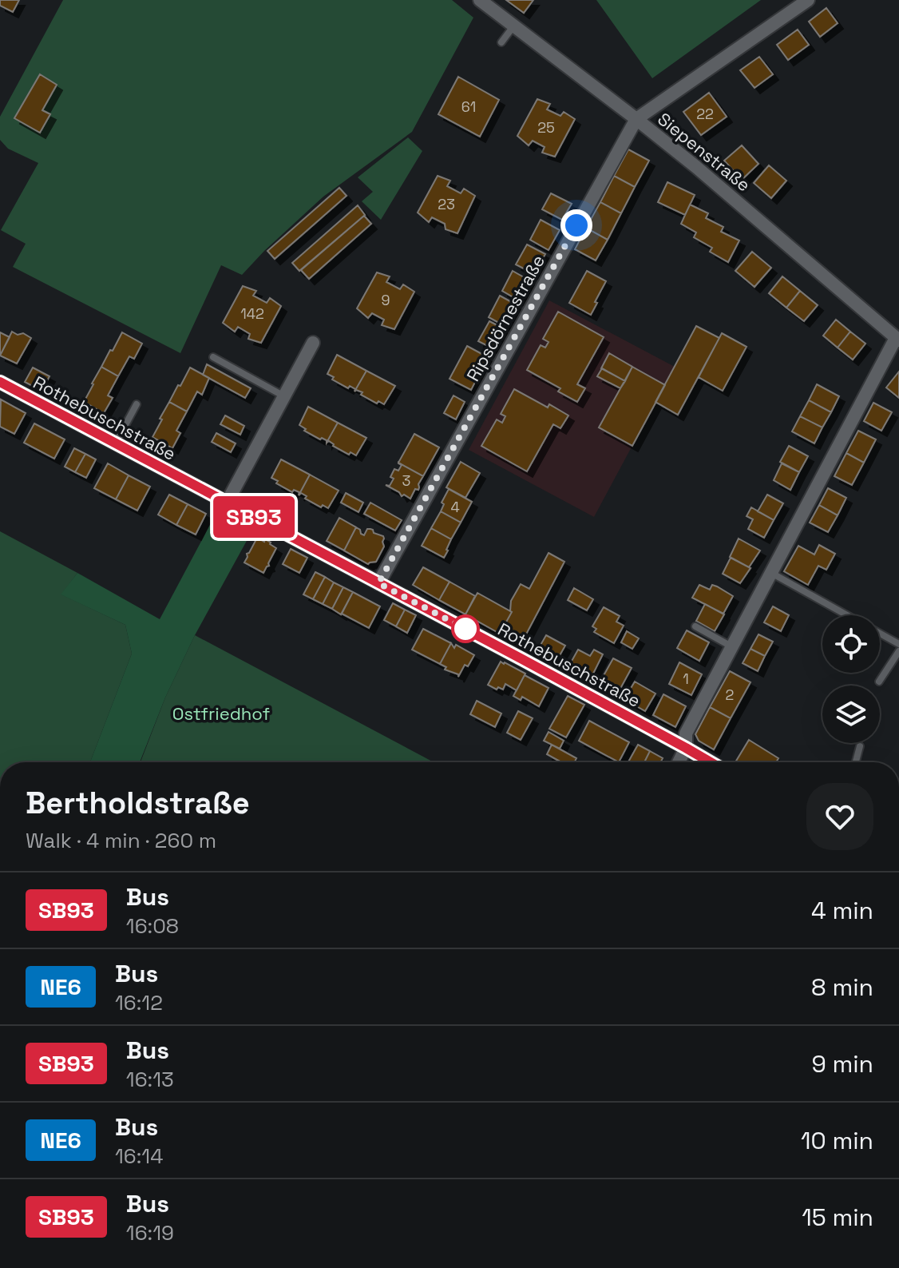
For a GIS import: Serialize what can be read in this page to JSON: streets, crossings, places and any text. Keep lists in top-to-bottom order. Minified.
{"streets":{"street":["Siepenstraße","Ripsdörnestraße","Rothebuschstraße"]},"crossings":[["Siepenstraße","Ripsdörnestraße"],["Ripsdörnestraße","Rothebuschstraße"]],"parks":["Ostfriedhof"],"lines":["bus line SB93"],"house_numbers":["61","22","25","23","9","142","3","4","1","2"],"page":{"on_map":"SB93","heading":["Bertholdstraße","Walk · 4 min · 260 m"],"list":[{"mark":"SB93","name":"Bus","note":"16:08","value":"4 min"},{"mark":"NE6","name":"Bus","note":"16:12","value":"8 min"},{"mark":"SB93","name":"Bus","note":"16:13","value":"9 min"},{"mark":"NE6","name":"Bus","note":"16:14","value":"10 min"},{"mark":"SB93","name":"Bus","note":"16:19","value":"15 min"}]}}
